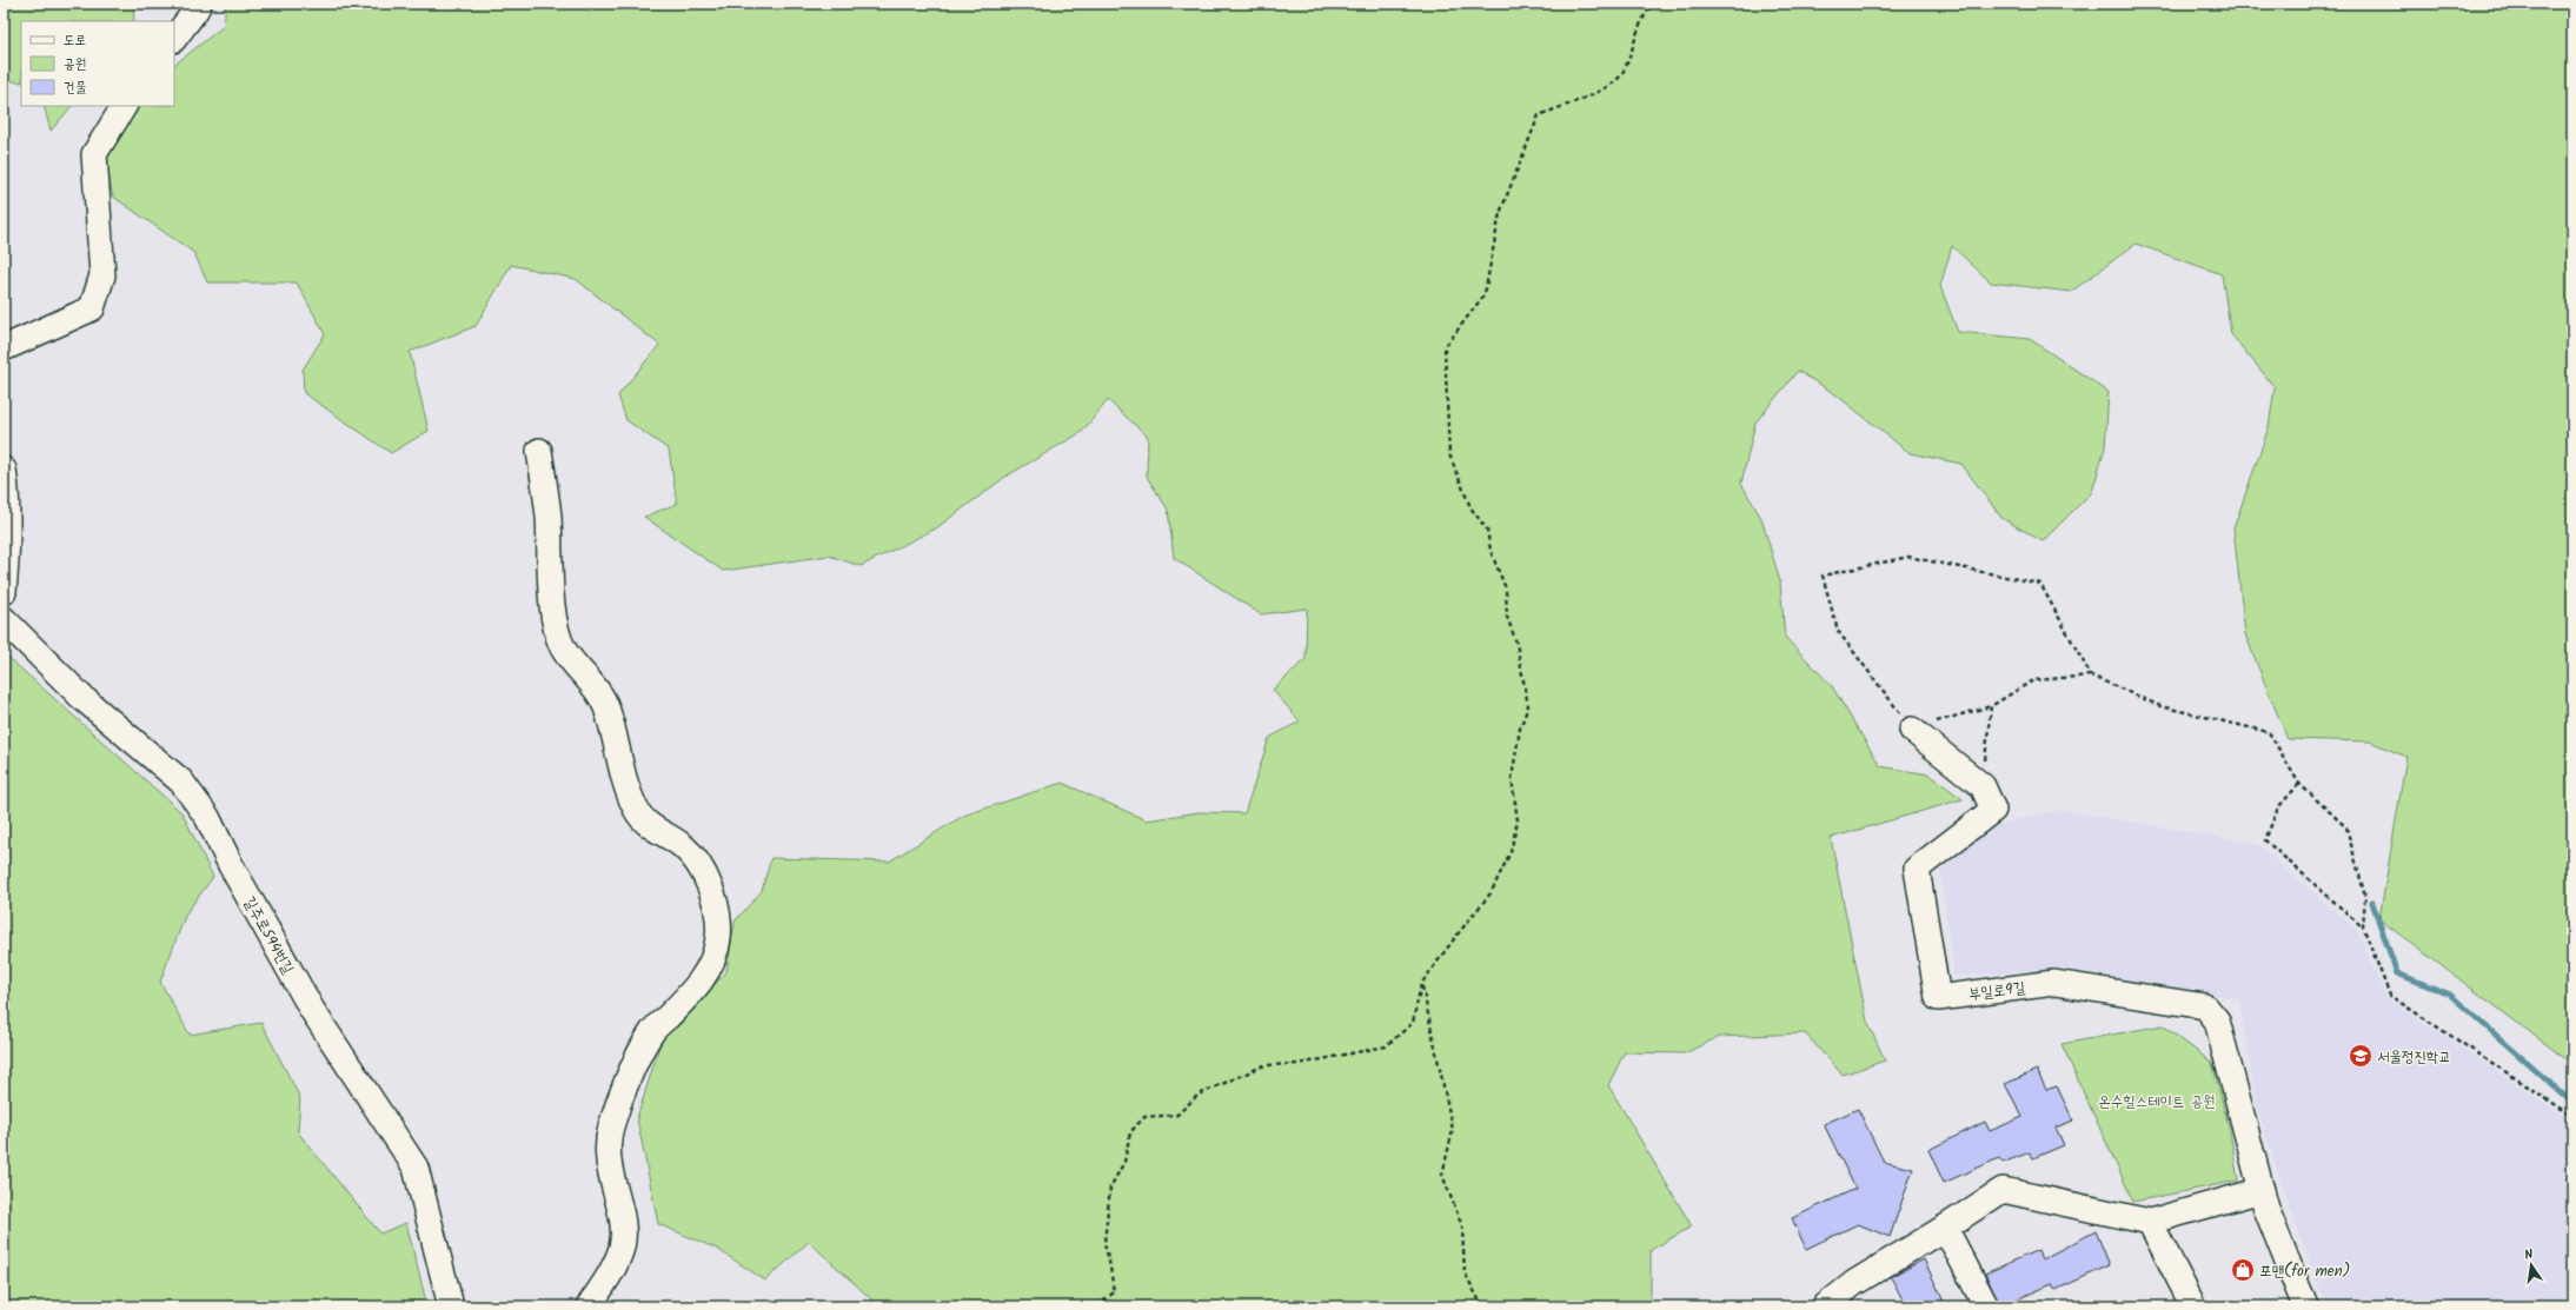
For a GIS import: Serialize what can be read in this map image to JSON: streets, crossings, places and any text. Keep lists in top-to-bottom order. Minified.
{"streets":{"street":["길주로594번길","부일로9길"]},"parks":["온수힐스테이트 공원"],"places":{"school or university":["서울정진학교"],"shop":["포맨(for men)"]},"legend":["도로","공원","건물"],"north":"top"}
